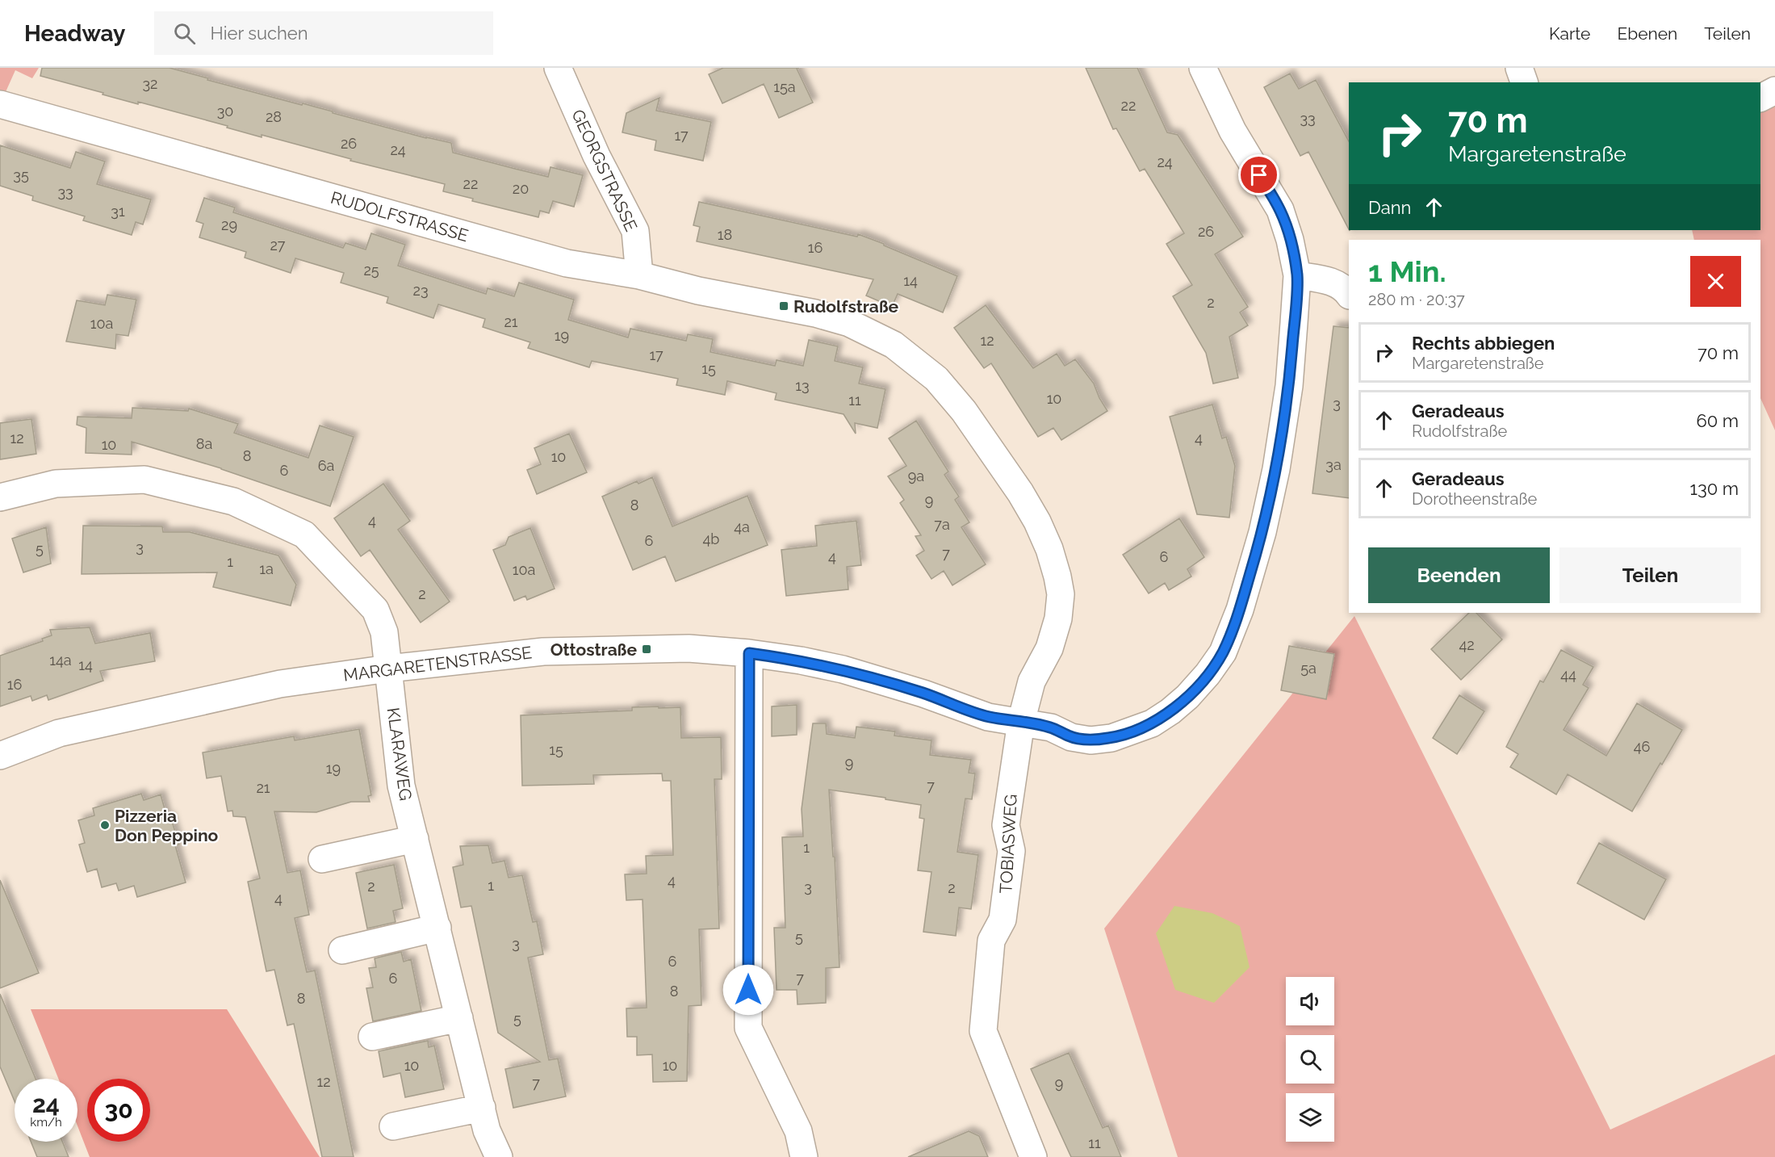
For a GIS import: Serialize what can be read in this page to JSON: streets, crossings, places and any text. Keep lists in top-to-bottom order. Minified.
{"streets":{"street":["GEORGSTRASSE","RUDOLFSTRASSE","MARGARETENSTRASSE","KLARAWEG","TOBIASWEG"]},"crossings":[["GEORGSTRASSE","RUDOLFSTRASSE"],["RUDOLFSTRASSE","MARGARETENSTRASSE"],["RUDOLFSTRASSE","TOBIASWEG"],["MARGARETENSTRASSE","KLARAWEG"],["MARGARETENSTRASSE","TOBIASWEG"]],"places":{"transit":["Rudolfstraße","Ottostraße"],"other":["Pizzeria Don Peppino"]},"house_numbers":["32","15a","22","30","28","33","17","26","24","24","35","22","20","33","31","29","26","18","27","16","25","14","23","2","21","10a","19","12","17","15","13","10","11","3","12","4","8a","10","8","10","3a","6a","6","9a","9","8","4","7a","4a","4b","6","3","5","7","4","6","1","1a","10a","2","42","14a","14","5a","44","16","46","15","9","19","7","21","1","4","1","2","3","2","4","5","3","6","6","7","8","8","5","10","10","12","7","9","11"],"page":{"header":"Headway","search":"Hier suchen","nav":["Karte","Ebenen","Teilen"],"turn":["70 m","Margaretenstraße"],"then":"Dann","heading":["1 Min.","280 m · 20:37"],"list":[{"name":"Rechts abbiegen","note":"Margaretenstraße","value":"70 m"},{"name":"Geradeaus","note":"Rudolfstraße","value":"60 m"},{"name":"Geradeaus","note":"Dorotheenstraße","value":"130 m"}],"buttons":["Beenden","Teilen"],"speed":"24 km/h","limit":"30"}}
